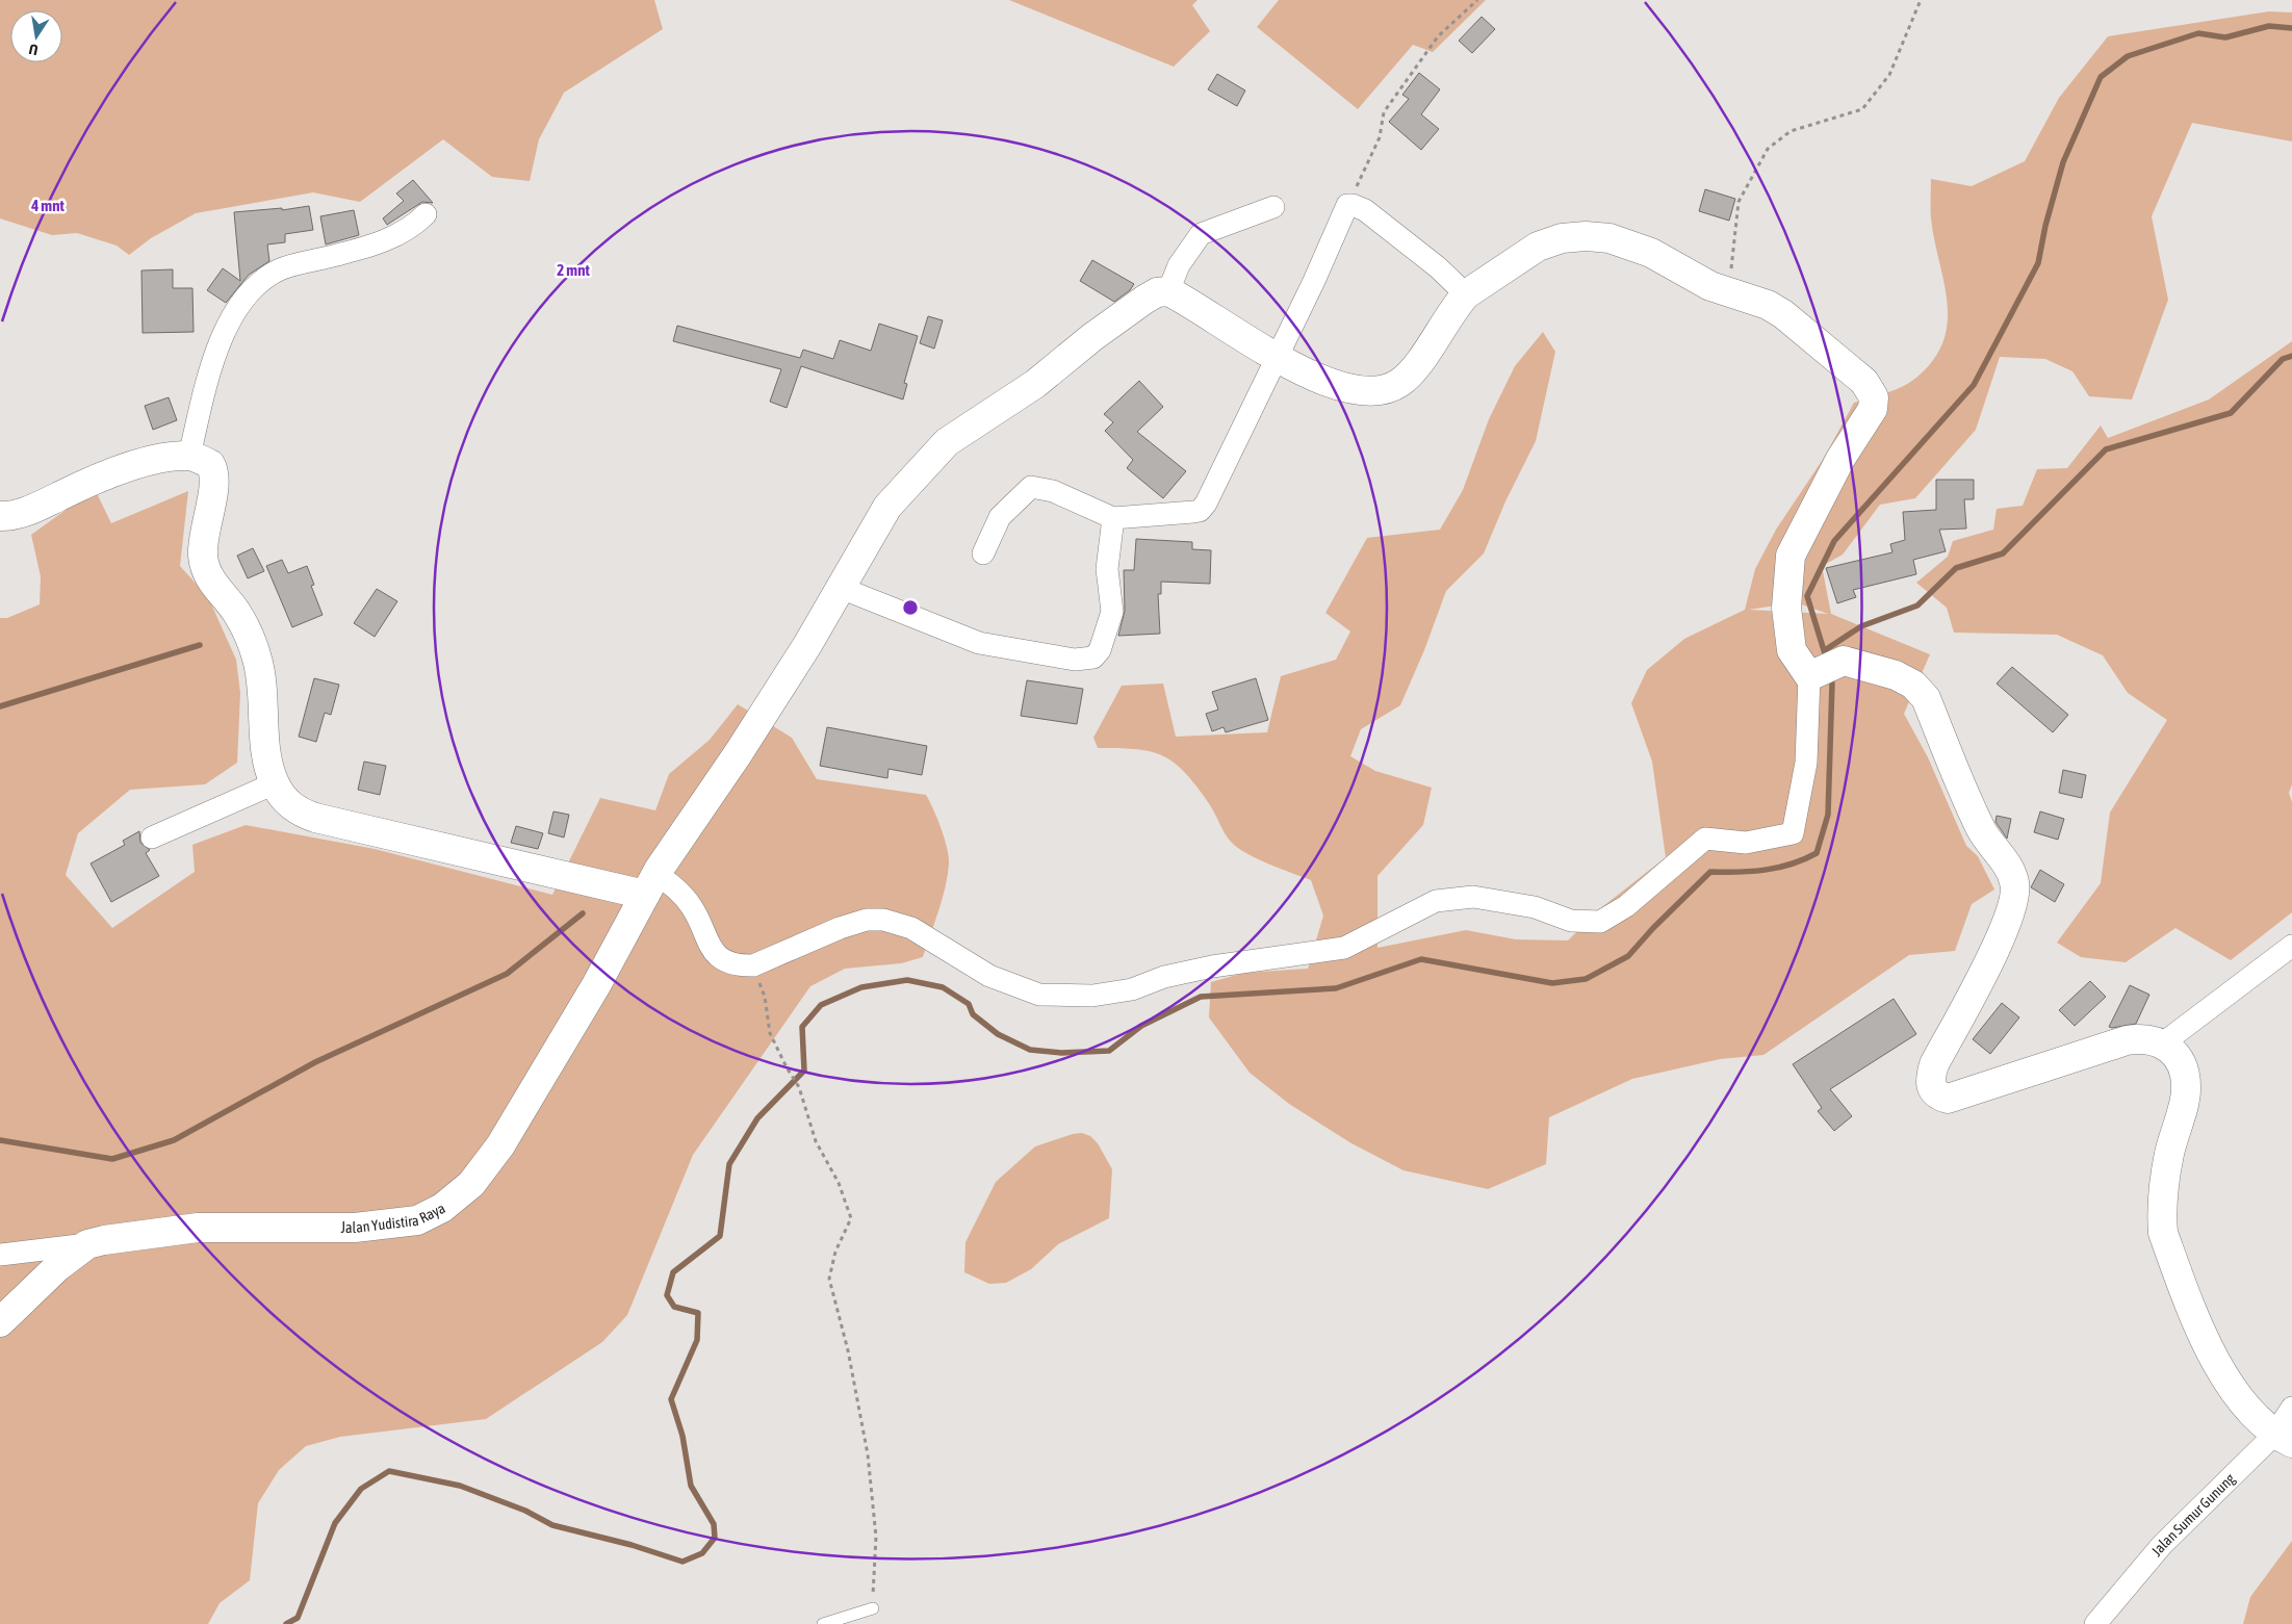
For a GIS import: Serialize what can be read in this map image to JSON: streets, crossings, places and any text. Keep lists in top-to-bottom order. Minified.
{"streets":{"street":["Jalan Yudistira Raya","Jalan Sumur Gunung"]},"north":"bottom","rings":["4 mnt","2 mnt"]}
